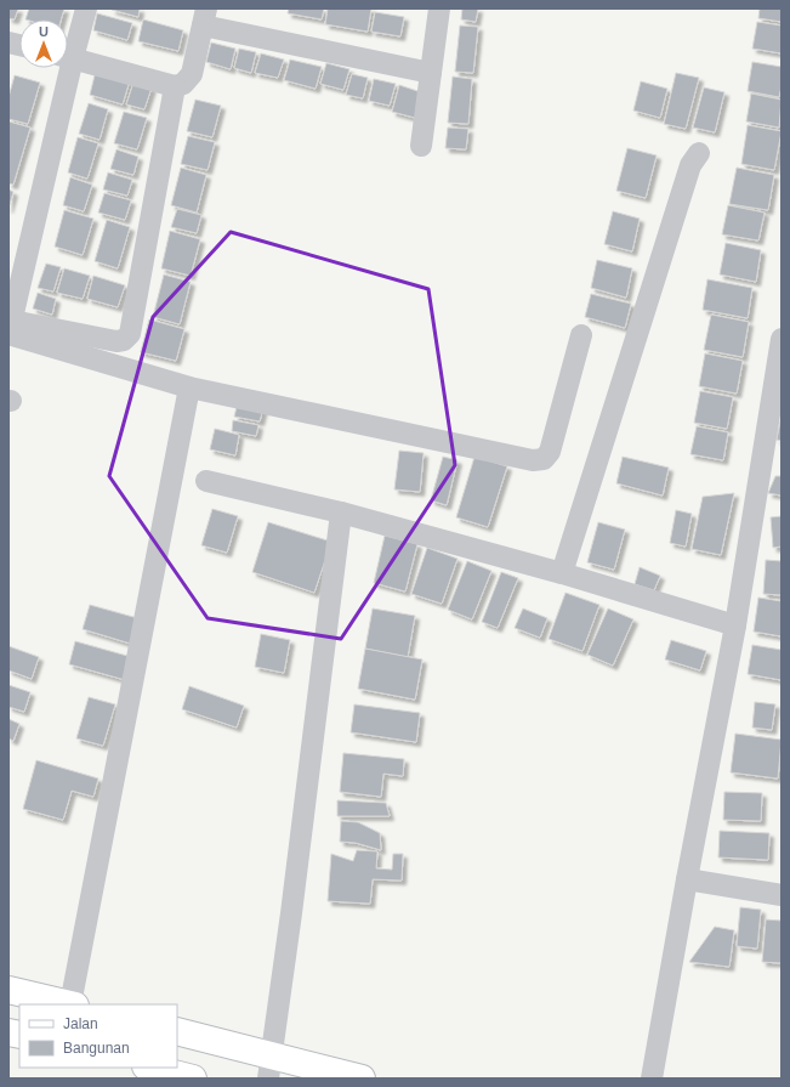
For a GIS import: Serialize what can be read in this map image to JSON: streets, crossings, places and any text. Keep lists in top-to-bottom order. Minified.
{"legend":["Jalan","Bangunan"],"north":"top"}
